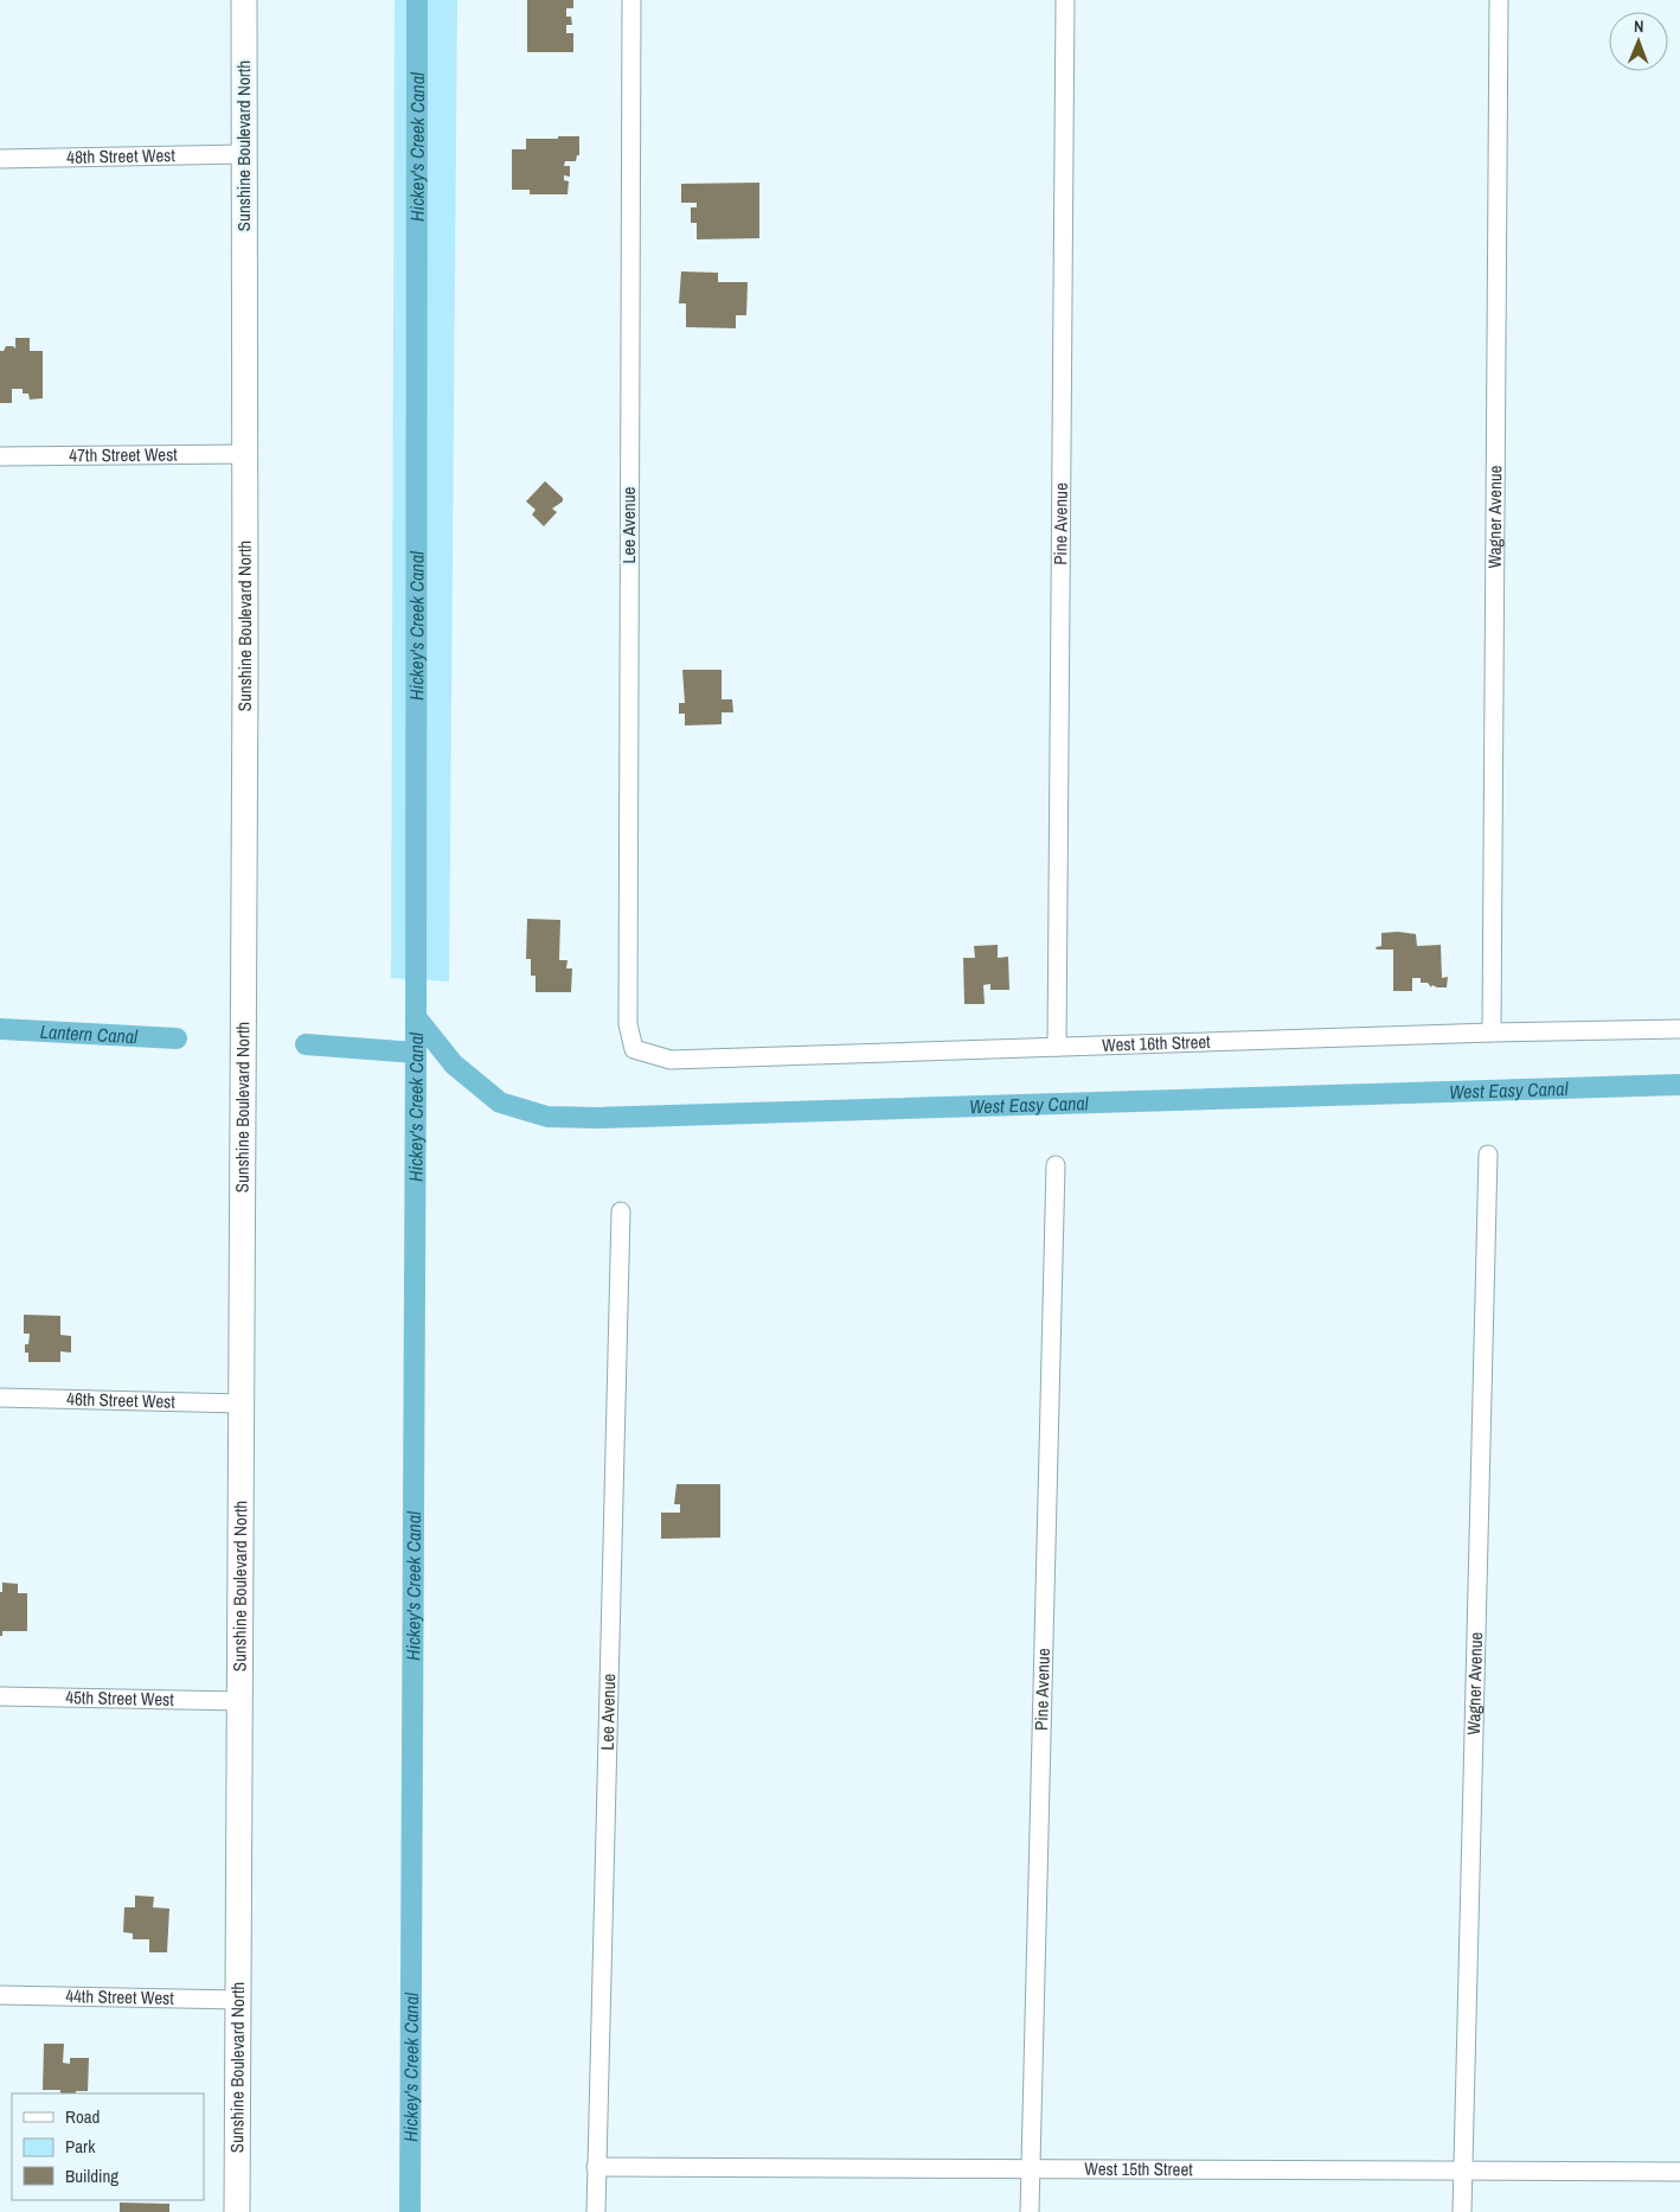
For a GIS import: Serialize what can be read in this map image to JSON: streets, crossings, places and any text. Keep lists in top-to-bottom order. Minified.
{"streets":{"street":["Sunshine Boulevard North","48th Street West","47th Street West","Wagner Avenue","Pine Avenue","Lee Avenue","West 16th Street","46th Street West","45th Street West","44th Street West","West 15th Street"]},"crossings":[["Sunshine Boulevard North","48th Street West"],["Sunshine Boulevard North","47th Street West"],["Sunshine Boulevard North","46th Street West"],["Sunshine Boulevard North","45th Street West"],["Sunshine Boulevard North","44th Street West"],["Wagner Avenue","West 16th Street"],["Wagner Avenue","West 15th Street"],["Pine Avenue","West 16th Street"],["Pine Avenue","West 15th Street"],["Lee Avenue","West 16th Street"],["Lee Avenue","West 15th Street"]],"water":["Hickey's Creek Canal","Lantern Canal","West Easy Canal"],"legend":["Road","Park","Building"],"north":"top"}
